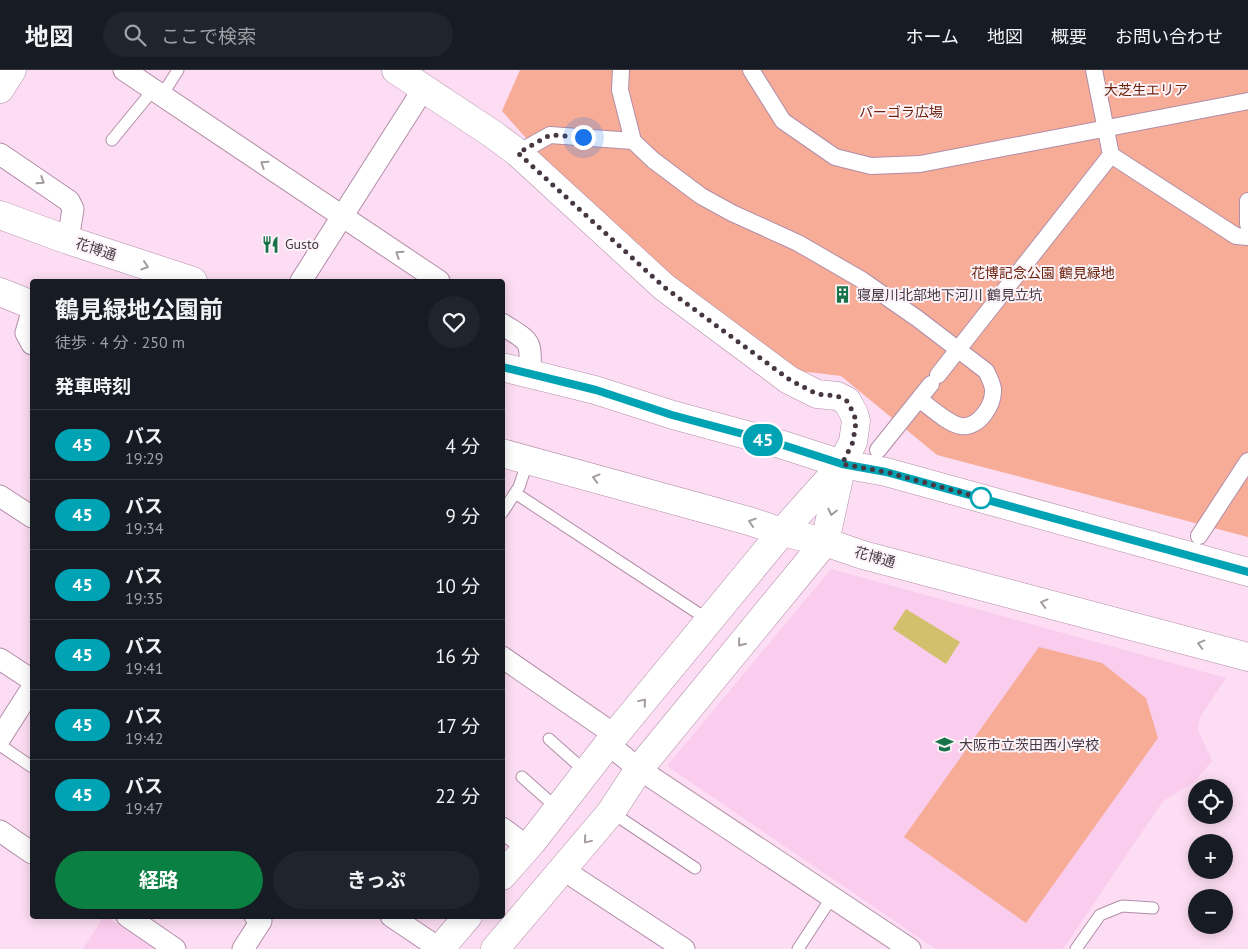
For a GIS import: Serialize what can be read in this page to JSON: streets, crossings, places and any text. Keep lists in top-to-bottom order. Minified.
{"streets":{"street":["花博通"]},"parks":["大芝生エリア","パーゴラ広場","花博記念公園 鶴見緑地"],"places":{"restaurant":["Gusto"],"building":["寝屋川北部地下河川 鶴見立坑"],"school or university":["大阪市立茨田西小学校"]},"lines":["bus line 45"],"page":{"header":"地図","search":"ここで検索","nav":["ホーム","地図","概要","お問い合わせ"],"on_map":"45","heading":[["鶴見緑地公園前","徒歩 · 4 分 · 250 m"],"発車時刻"],"list":[{"mark":"45","name":"バス","note":"19:29","value":"4 分"},{"mark":"45","name":"バス","note":"19:34","value":"9 分"},{"mark":"45","name":"バス","note":"19:35","value":"10 分"},{"mark":"45","name":"バス","note":"19:41","value":"16 分"},{"mark":"45","name":"バス","note":"19:42","value":"17 分"},{"mark":"45","name":"バス","note":"19:47","value":"22 分"}],"map_buttons":["+","−"],"buttons":["経路","きっぷ"]}}
